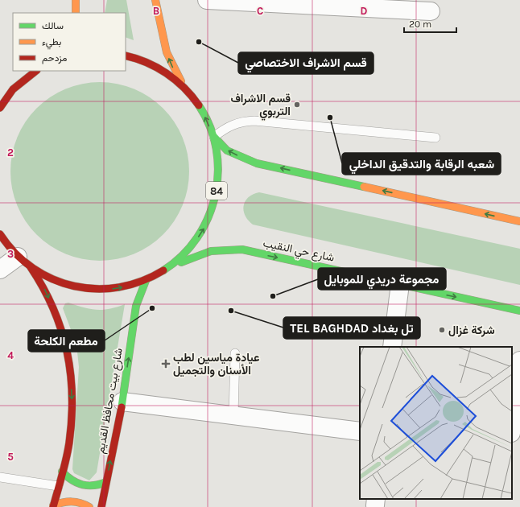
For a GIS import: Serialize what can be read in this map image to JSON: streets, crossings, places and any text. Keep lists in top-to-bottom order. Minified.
{"streets":{"main road":["84","شارع حي النقيب","شارع بيت محافظ القديم"]},"crossings":[["84","شارع حي النقيب"],["84","شارع بيت محافظ القديم"]],"one_way":["شارع حي النقيب","شارع بيت محافظ القديم"],"places":{"other":["قسم الاشراف الاختصاصي","قسم الاشراف التربوي","شعبه الرقابة والتدقيق الداخلي","مجموعة دريدي للموبايل","مطعم الكلحة","TEL BAGHDAD تل بغداد","شركة غزال"],"health":["عيادة مياسين لطب الأسنان والتجميل"]},"legend":["سالك","بطيء","مزدحم"],"scale_bar":"20 m","grid":{"columns":["B","C","D"],"rows":["2","3","4","5"]}}
